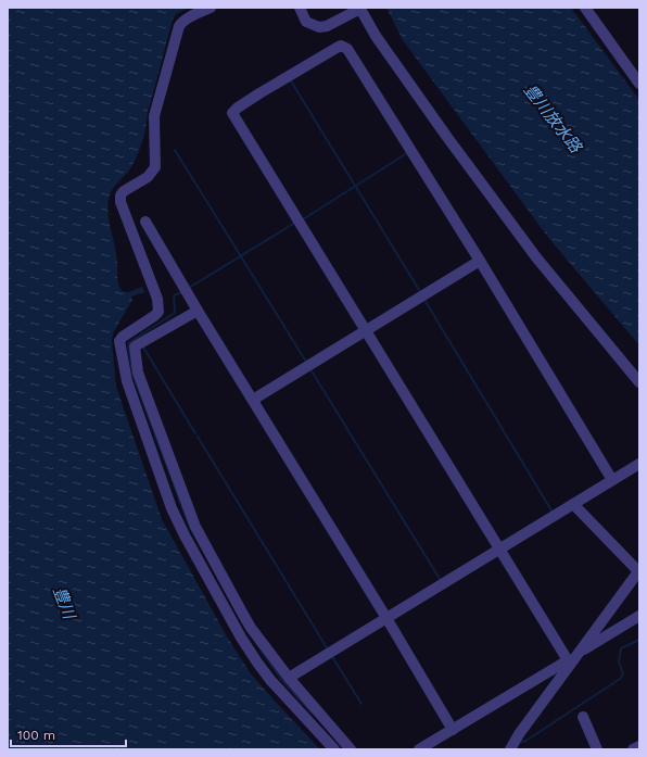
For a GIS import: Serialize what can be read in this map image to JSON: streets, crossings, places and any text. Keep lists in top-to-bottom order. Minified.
{"water":["豊川放水路","豊川"],"scale_bar":"100 m"}
